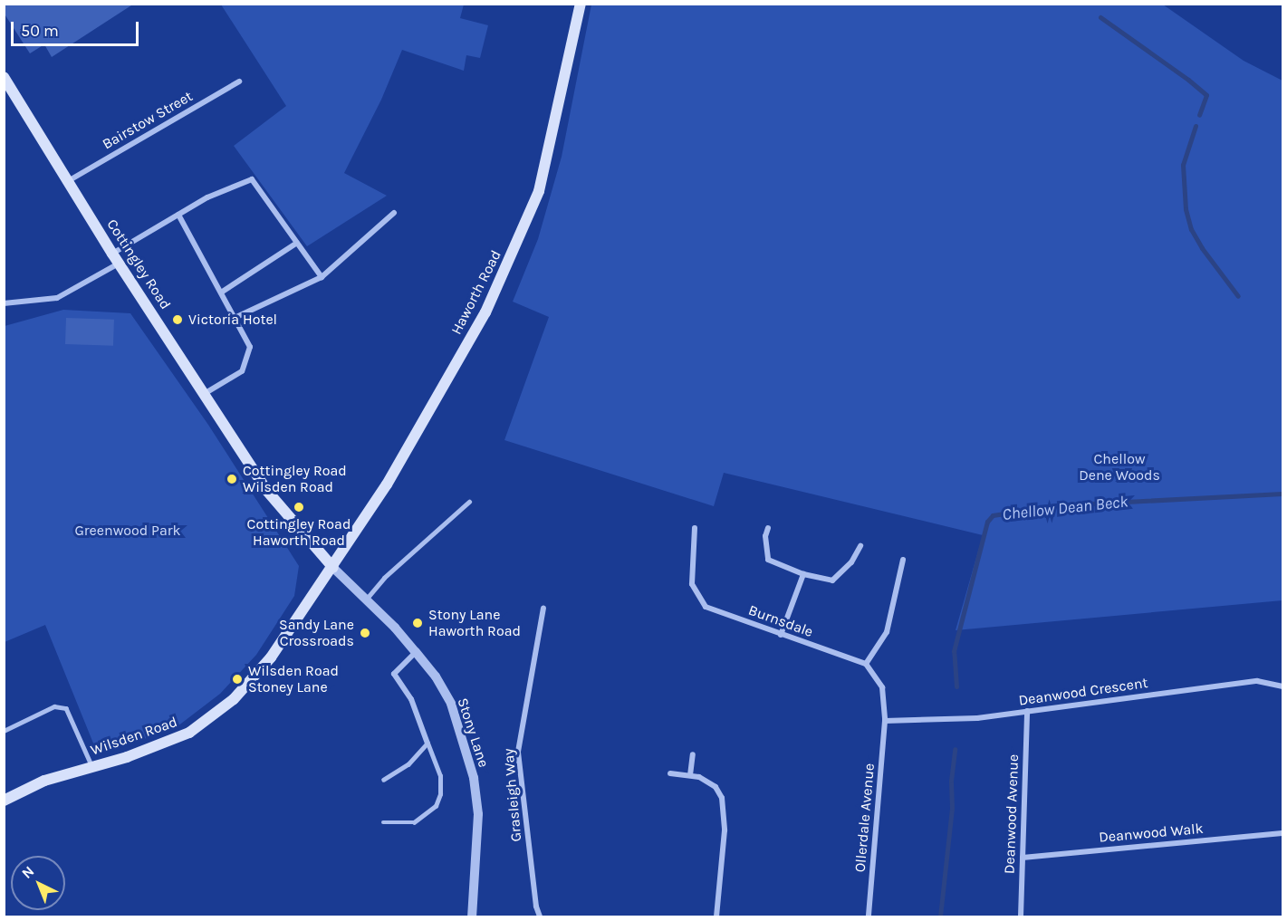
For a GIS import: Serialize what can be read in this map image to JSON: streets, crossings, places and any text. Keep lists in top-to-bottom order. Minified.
{"streets":{"main road":["Cottingley Road","Haworth Road","Wilsden Road"],"street":["Bairstow Street","Burnsdale","Deanwood Crescent","Stony Lane","Grasleigh Way","Deanwood Avenue","Ollerdale Avenue","Deanwood Walk"]},"crossings":[["Bairstow Street","Cottingley Road"],["Cottingley Road","Haworth Road"],["Cottingley Road","Stony Lane"],["Cottingley Road","Wilsden Road"],["Haworth Road","Stony Lane"],["Haworth Road","Wilsden Road"],["Deanwood Crescent","Deanwood Avenue"],["Deanwood Crescent","Ollerdale Avenue"],["Stony Lane","Wilsden Road"],["Deanwood Avenue","Deanwood Walk"]],"water":["Chellow Dean Beck"],"parks":["Chellow Dene Woods","Greenwood Park"],"places":["Victoria Hotel","Cottingley Road Wilsden Road","Cottingley Road Haworth Road","Stony Lane Haworth Road","Sandy Lane Crossroads","Wilsden Road Stoney Lane"],"scale_bar":"50 m","north":"top left"}
